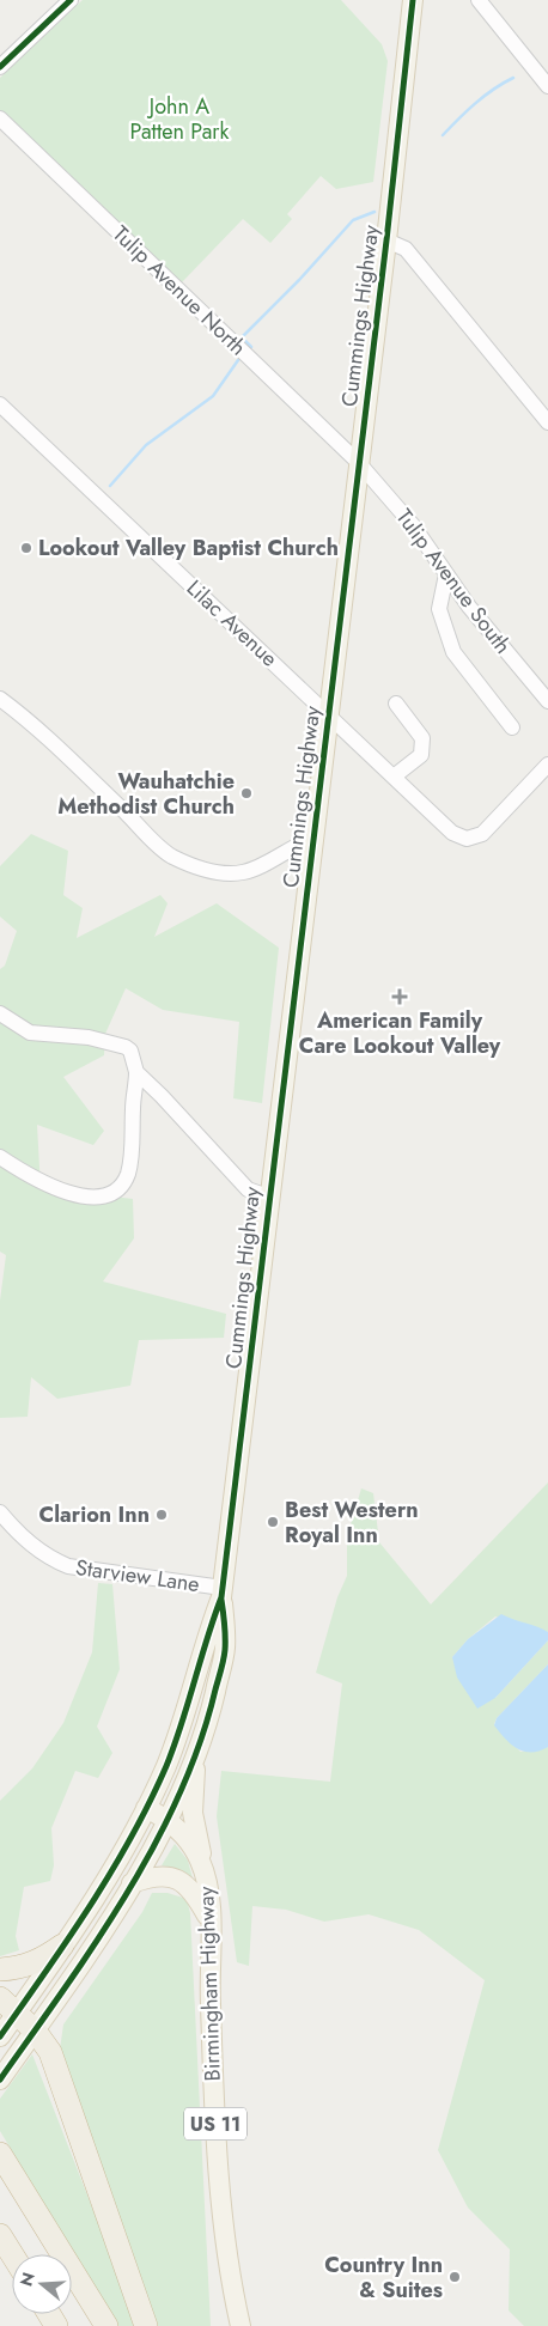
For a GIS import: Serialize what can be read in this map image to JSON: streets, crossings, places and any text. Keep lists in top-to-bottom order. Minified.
{"streets":{"main road":["Cummings Highway","Birmingham Highway","US 11"],"street":["Tulip Avenue North","Tulip Avenue South","Lilac Avenue","Starview Lane"]},"crossings":[["Tulip Avenue North","Cummings Highway"],["Tulip Avenue North","Tulip Avenue South"],["Cummings Highway","Tulip Avenue South"],["Cummings Highway","Lilac Avenue"],["Cummings Highway","Starview Lane"],["Cummings Highway","Birmingham Highway"]],"parks":["John A Patten Park"],"places":{"other":["Lookout Valley Baptist Church","Wauhatchie Methodist Church","Clarion Inn","Best Western Royal Inn","Country Inn & Suites"],"health":["American Family Care Lookout Valley"]},"north":"left"}
